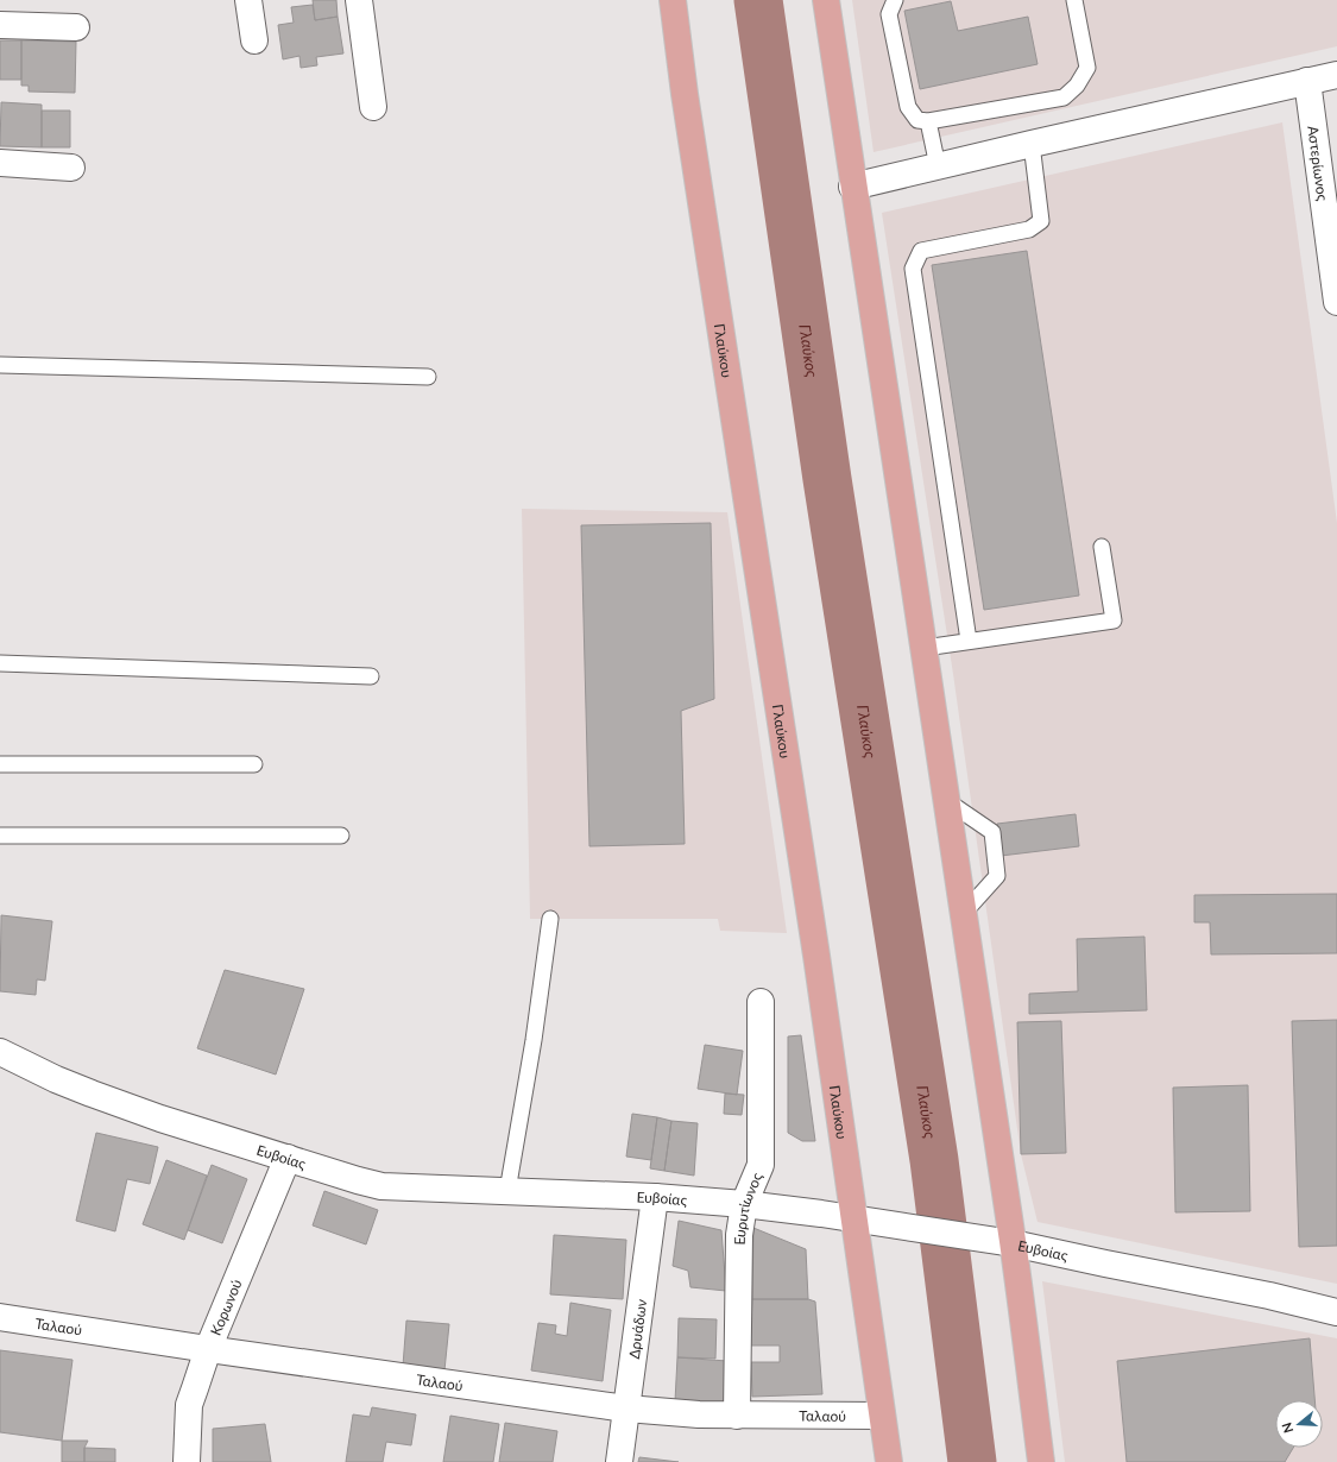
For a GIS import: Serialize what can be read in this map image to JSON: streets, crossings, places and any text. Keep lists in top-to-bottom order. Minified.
{"streets":{"main road":["Γλαύκου"],"street":["Αστερίωνος","Ευβοίας","Ευρυτίωνος","Κορωνού","Ταλαού","Δρυάδων"]},"crossings":[["Γλαύκου","Ευβοίας"],["Γλαύκου","Ταλαού"],["Ευβοίας","Ευρυτίωνος"],["Ευβοίας","Κορωνού"],["Ευβοίας","Δρυάδων"],["Ευρυτίωνος","Ταλαού"],["Κορωνού","Ταλαού"],["Ταλαού","Δρυάδων"]],"water":["Γλαύκος"],"north":"left"}
